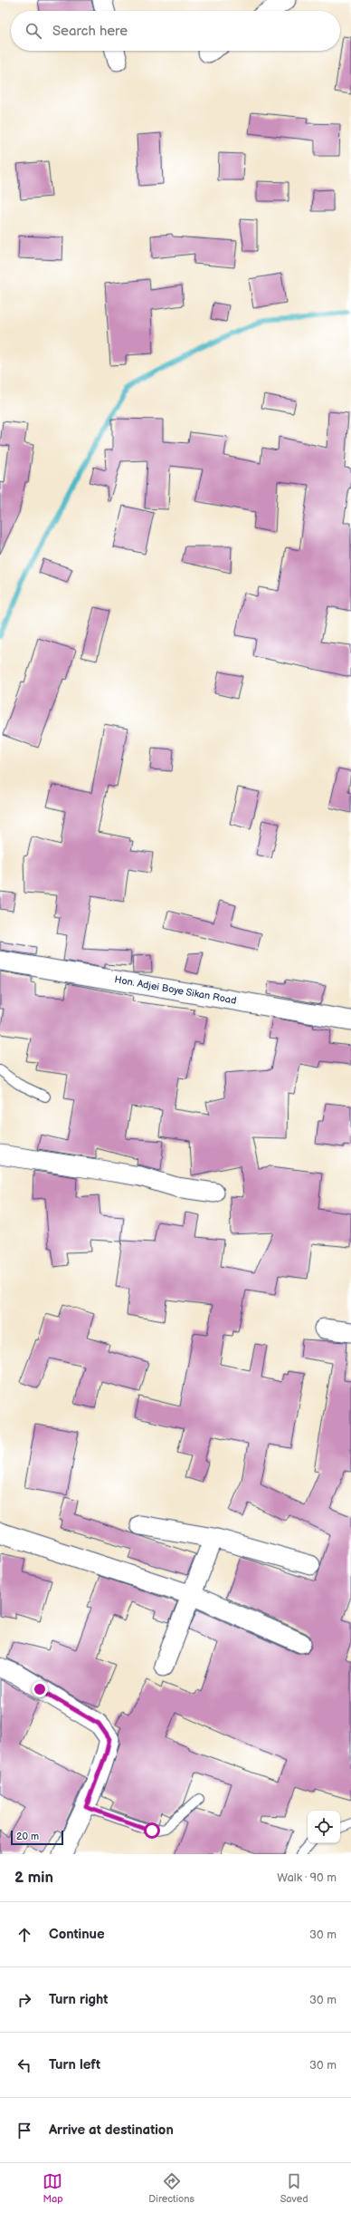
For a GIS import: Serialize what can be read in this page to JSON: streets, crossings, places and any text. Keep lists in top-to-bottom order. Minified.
{"streets":{"street":["Hon. Adjei Boye Sikan Road"]},"scale_bar":"20 m","page":{"search":"Search here","scale":"20 m","heading":["2 min","Walk · 90 m"],"list":[["Continue","30 m"],["Turn right","30 m"],["Turn left","30 m"],"Arrive at destination"],"nav":["Map","Directions","Saved"]}}
